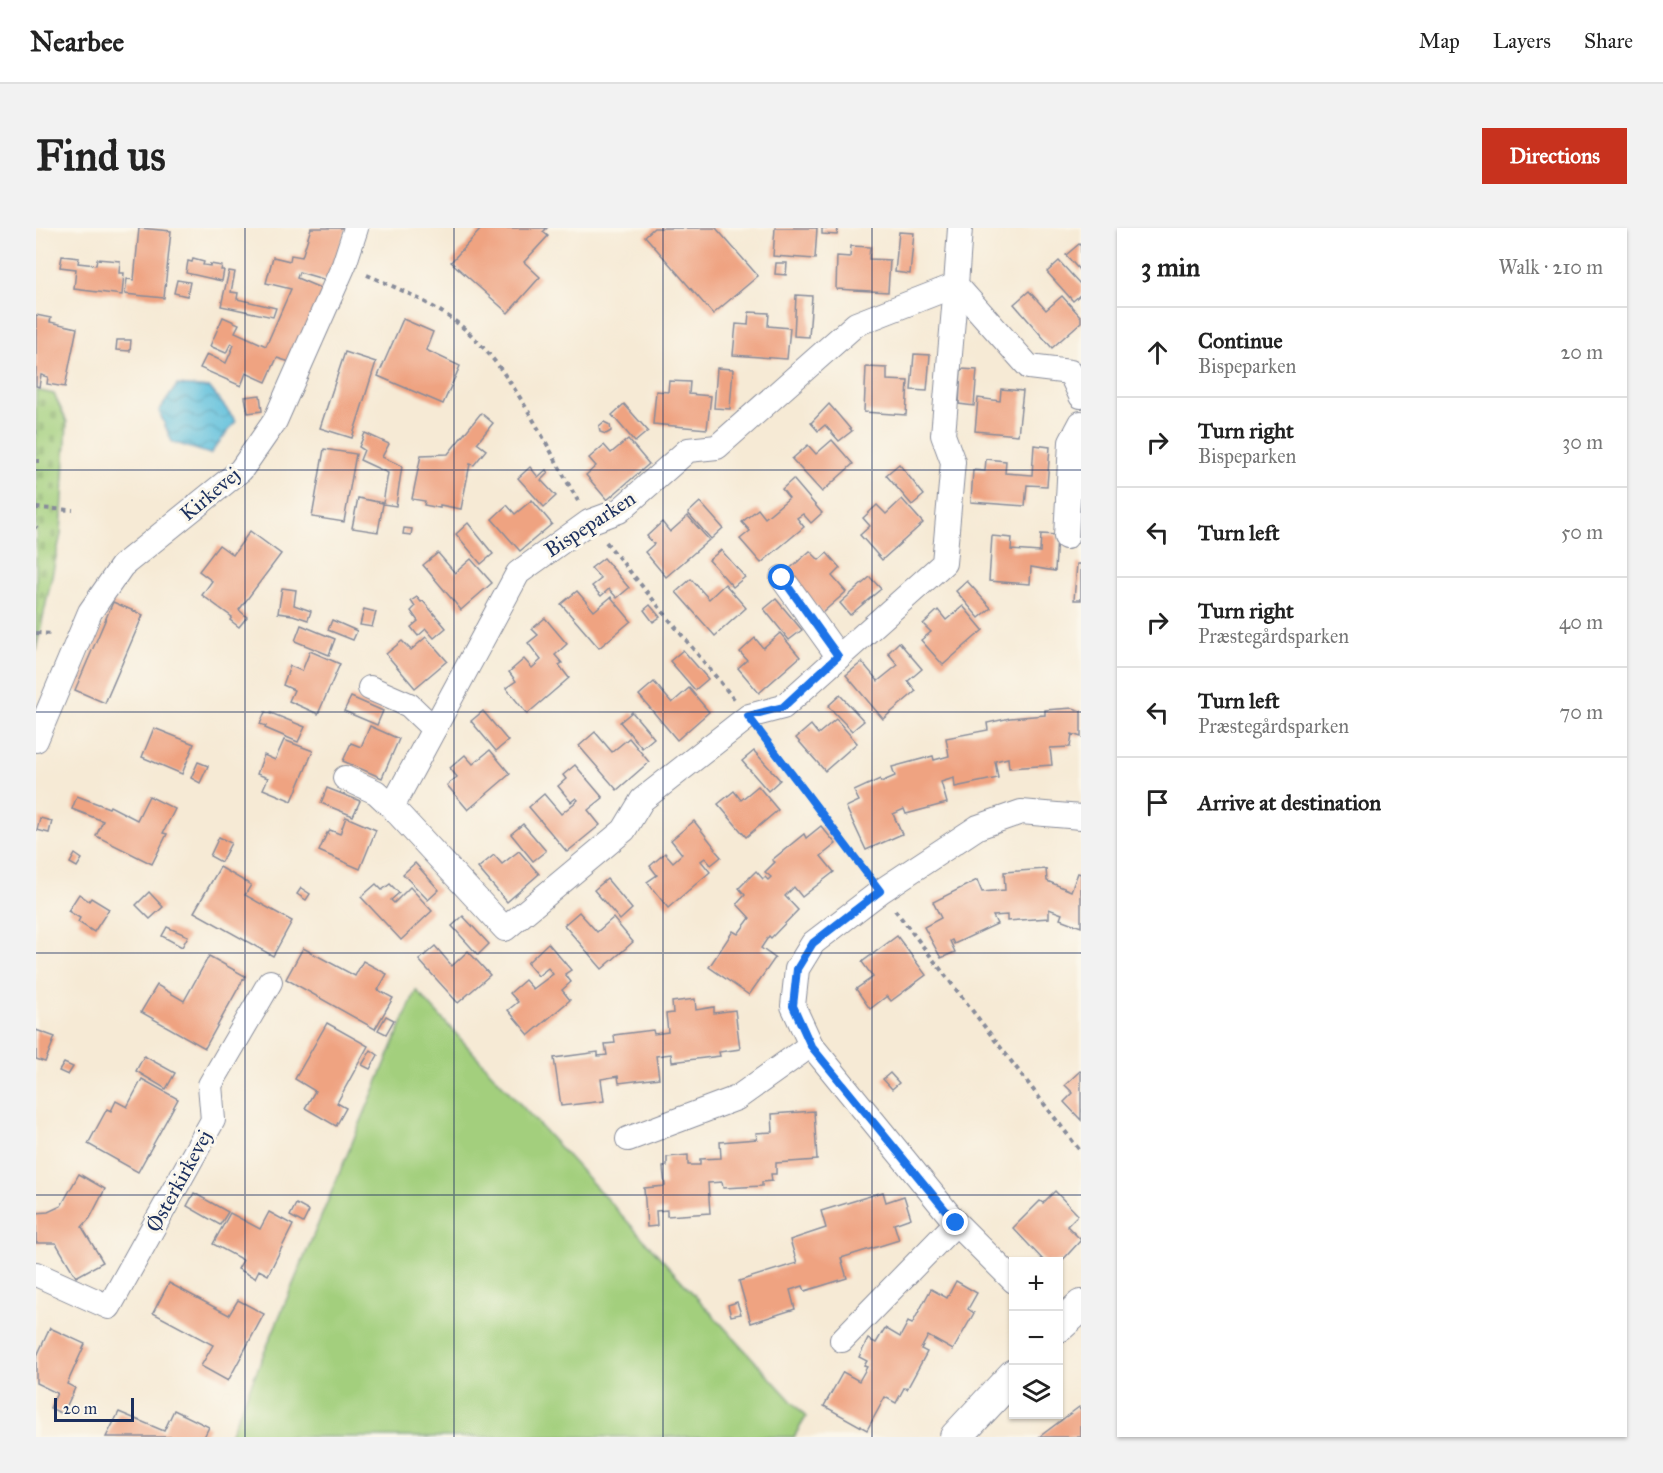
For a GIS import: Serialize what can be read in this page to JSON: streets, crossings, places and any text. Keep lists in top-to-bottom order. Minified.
{"streets":{"street":["Kirkevej","Bispeparken","Østerkirkevej"]},"scale_bar":"20 m","page":{"header":"Nearbee","nav":["Map","Layers","Share"],"buttons":"Directions","title":"Find us","heading":["3 min","Walk · 210 m"],"list":[["Continue","Bispeparken","20 m"],["Turn right","Bispeparken","30 m"],["Turn left","50 m"],["Turn right","Præstegårdsparken","40 m"],["Turn left","Præstegårdsparken","70 m"],"Arrive at destination"],"map_buttons":["+","−"],"scale":"20 m"}}
